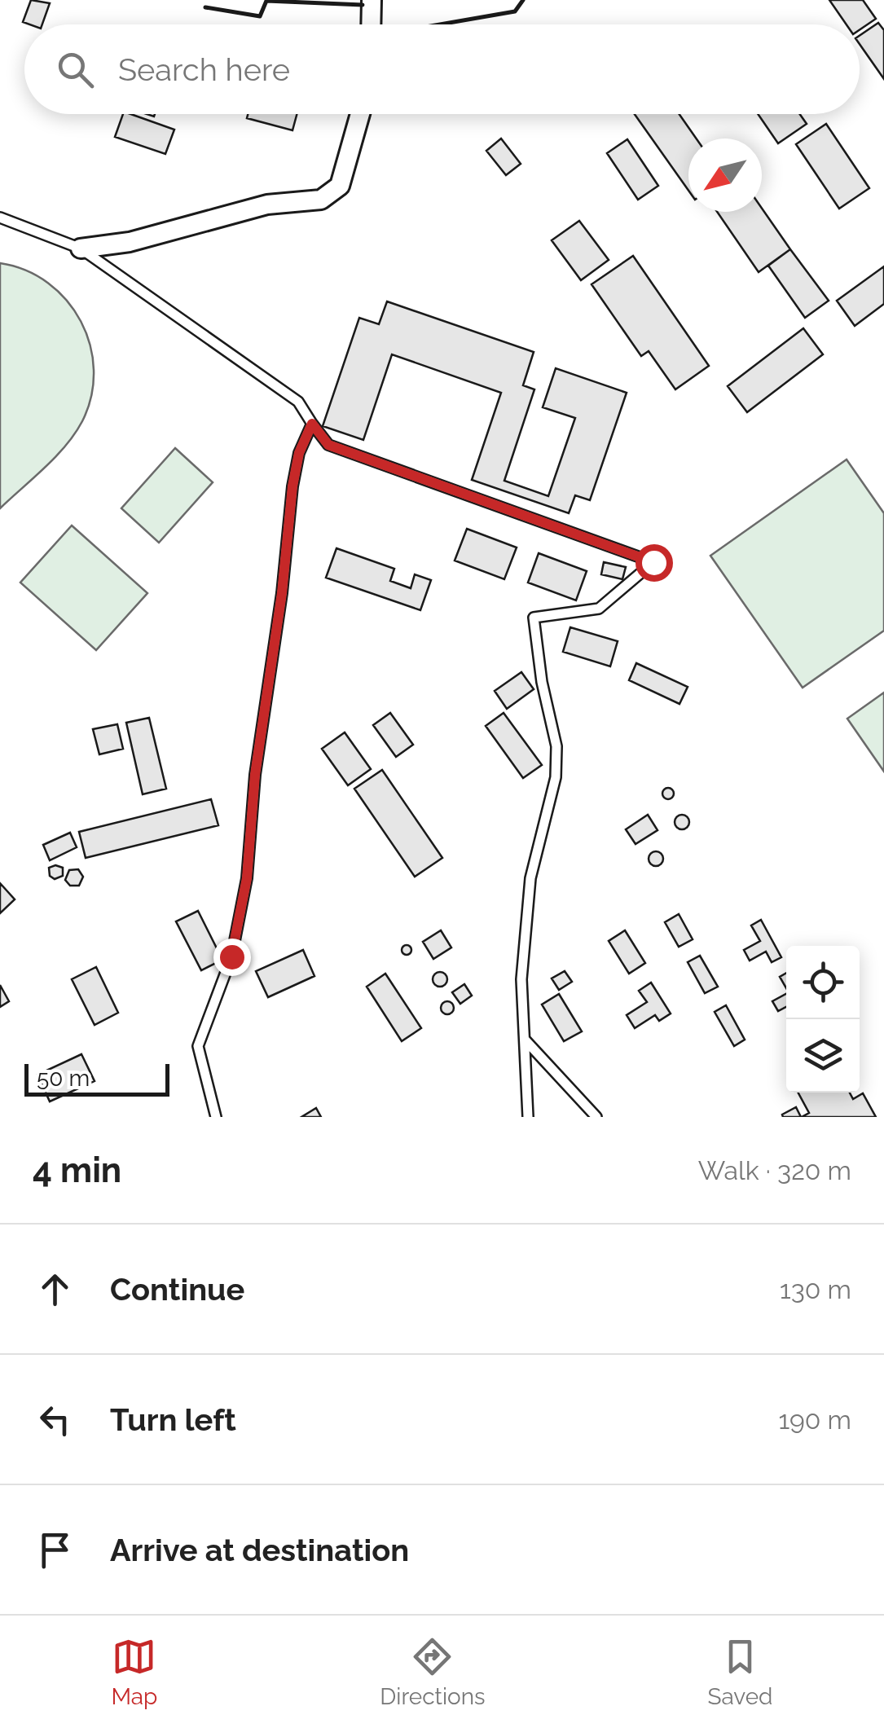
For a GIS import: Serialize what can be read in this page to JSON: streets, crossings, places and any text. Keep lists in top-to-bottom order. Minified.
{"scale_bar":"50 m","north":"bottom left","page":{"search":"Search here","scale":"50 m","heading":["4 min","Walk · 320 m"],"list":[["Continue","130 m"],["Turn left","190 m"],"Arrive at destination"],"nav":["Map","Directions","Saved"]}}
